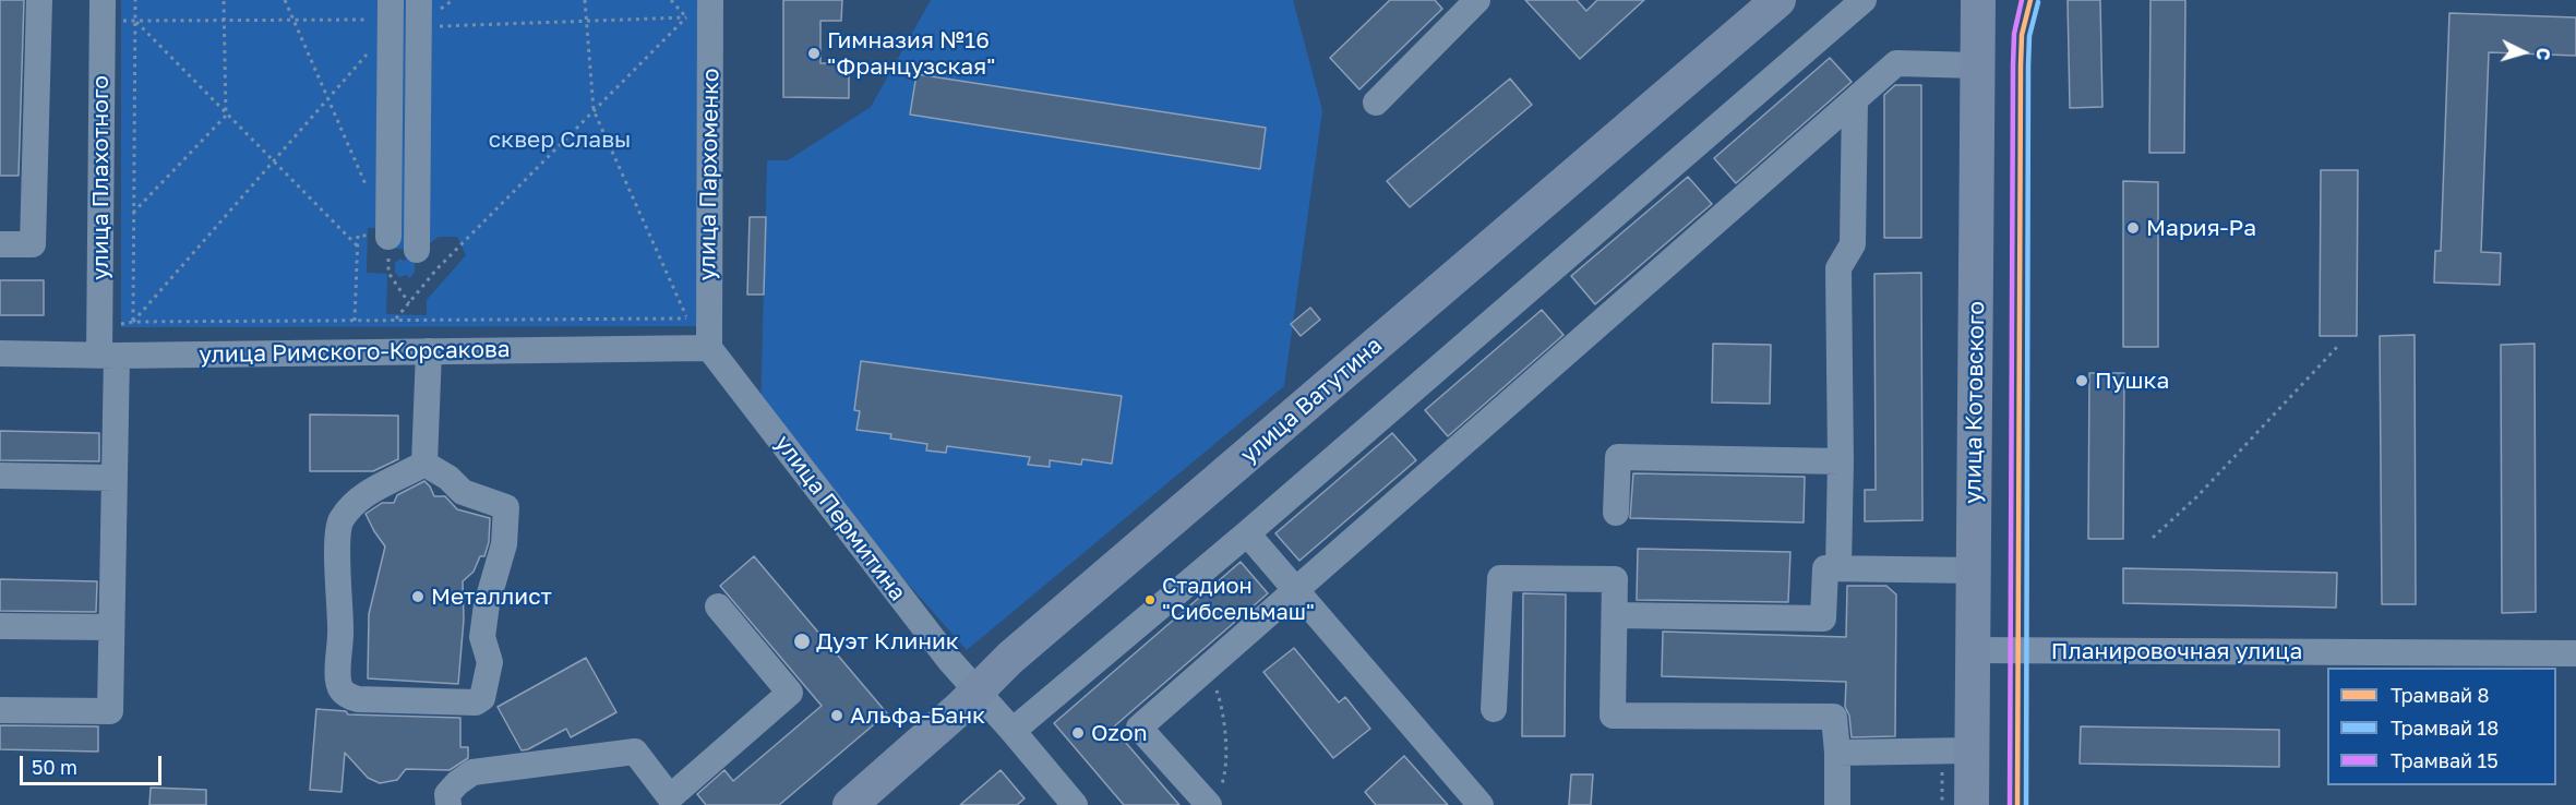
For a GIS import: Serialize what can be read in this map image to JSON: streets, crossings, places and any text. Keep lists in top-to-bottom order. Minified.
{"streets":{"main road":["улица Ватутина","улица Котовского"],"street":["улица Пархоменко","улица Плахотного","улица Римского-Корсакова","улица Пермитина","Планировочная улица"]},"crossings":[["улица Пархоменко","улица Римского-Корсакова"],["улица Пархоменко","улица Пермитина"],["улица Плахотного","улица Римского-Корсакова"],["улица Римского-Корсакова","улица Пермитина"],["улица Ватутина","улица Пермитина"],["улица Котовского","Планировочная улица"]],"parks":["сквер Славы"],"places":["Гимназия №16 \"Французская\"","Мария-Ра","Пушка","Металлист","Стадион \"Сибсельмаш\"","Дуэт Клиник","Альфа-Банк","Ozon"],"lines":["tram line 8","tram line 15","tram line 18"],"legend":["Трамвай 8","Трамвай 18","Трамвай 15"],"scale_bar":"50 m","north":"right"}
